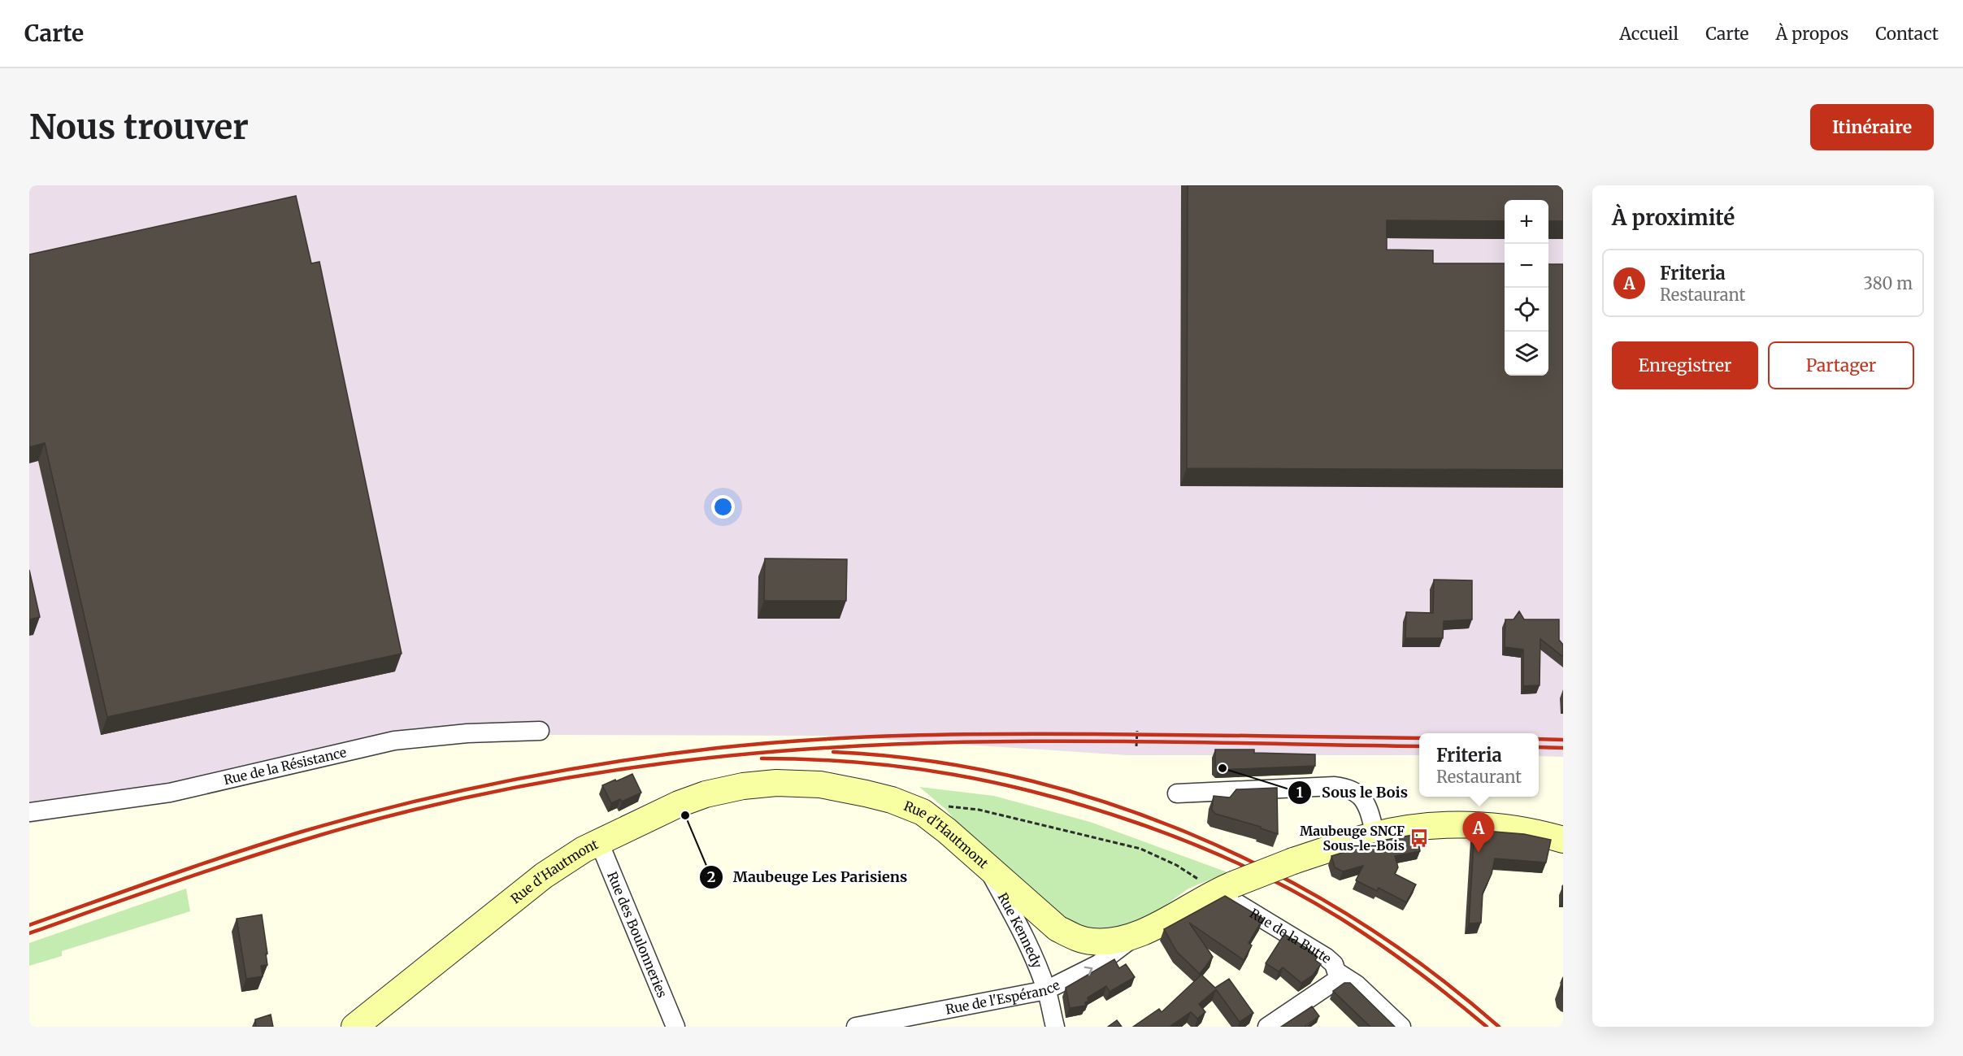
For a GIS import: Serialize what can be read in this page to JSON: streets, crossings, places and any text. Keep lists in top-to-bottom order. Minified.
{"streets":{"street":["Rue de la Résistance","Rue d'Hautmont","Rue Kennedy","Rue des Boulonneries","Rue de la Butte","Rue de l'Espérance"]},"crossings":[["Rue d'Hautmont","Rue Kennedy"],["Rue d'Hautmont","Rue des Boulonneries"],["Rue d'Hautmont","Rue de la Butte"],["Rue d'Hautmont","Rue de l'Espérance"],["Rue Kennedy","Rue de l'Espérance"]],"places":{"other":["Sous le Bois","Maubeuge Les Parisiens"],"bus stop":["Maubeuge SNCF Sous-le-Bois"]},"page":{"header":"Carte","nav":["Accueil","Carte","À propos","Contact"],"buttons":["Itinéraire",["Enregistrer","Partager"]],"title":"Nous trouver","heading":"À proximité","map_buttons":["+","−"],"list":[{"mark":"A","name":"Friteria","note":"Restaurant","value":"380 m"}],"popup":["Friteria","Restaurant"],"pins":"A"}}
